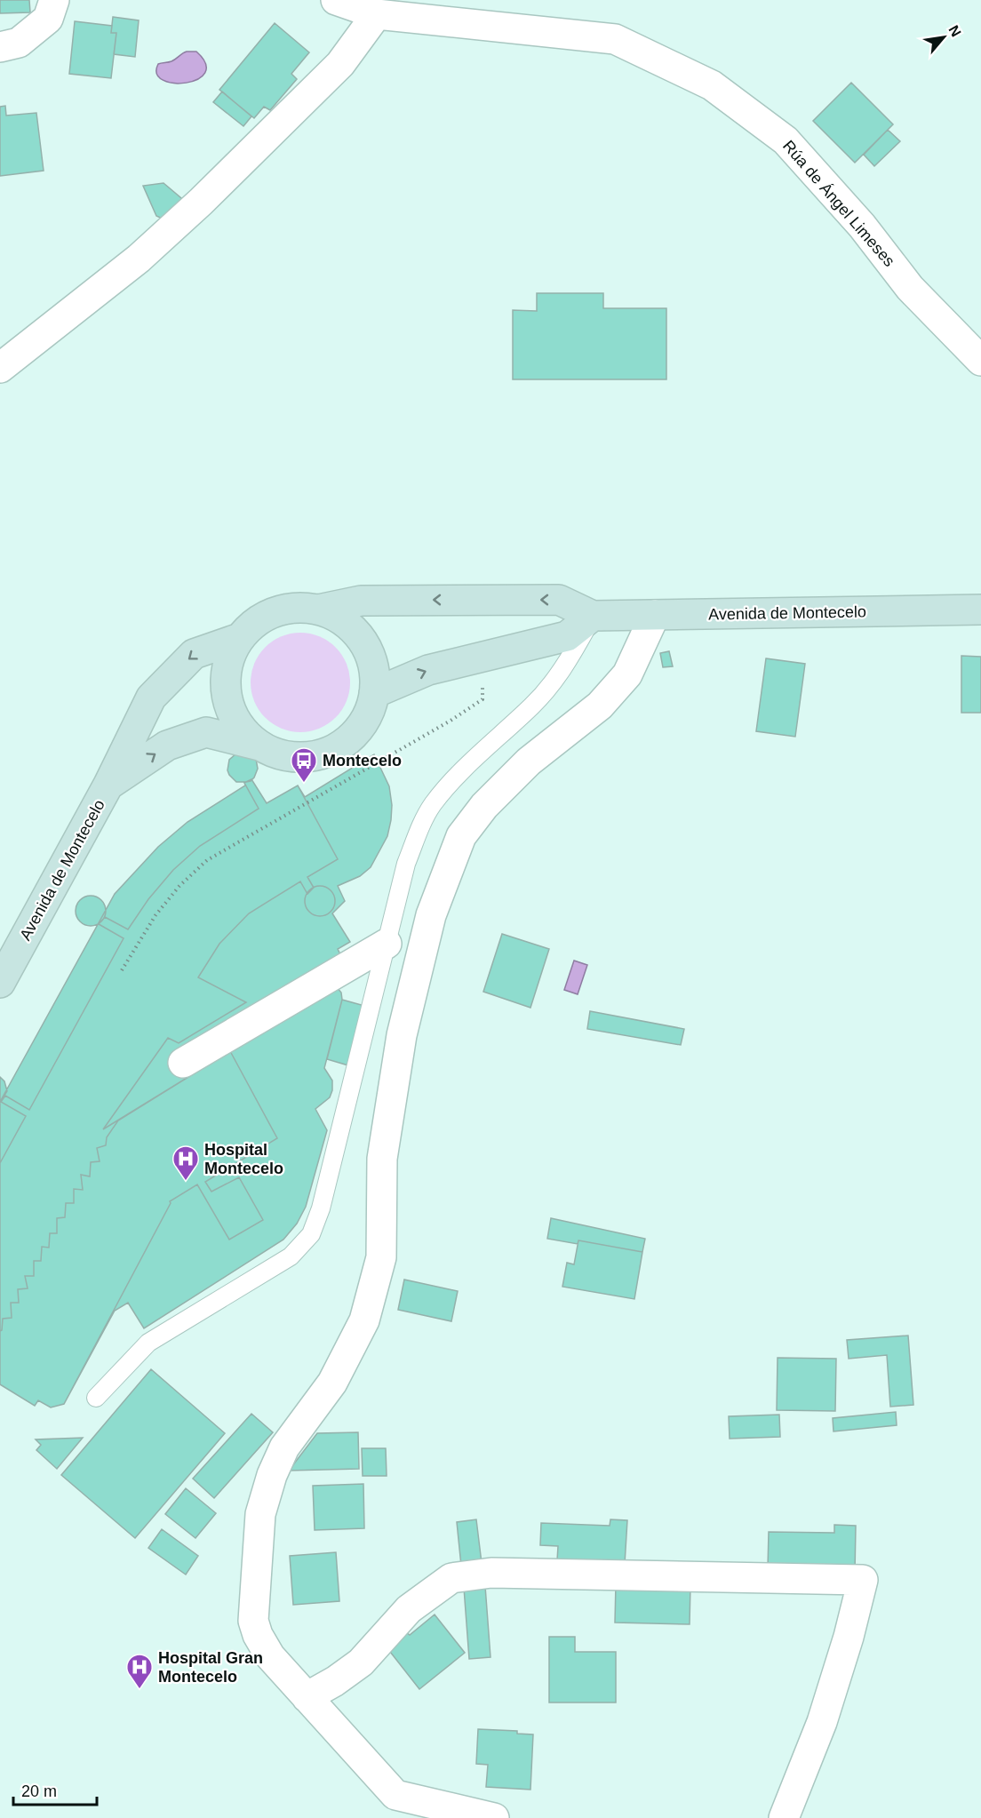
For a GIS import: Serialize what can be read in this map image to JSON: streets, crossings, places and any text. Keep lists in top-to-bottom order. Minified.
{"streets":{"street":["Rúa de Ángel Limeses","Avenida de Montecelo"]},"places":{"bus stop":["Montecelo"],"hospital":["Hospital Montecelo","Hospital Gran Montecelo"]},"scale_bar":"20 m","north":"top right"}
